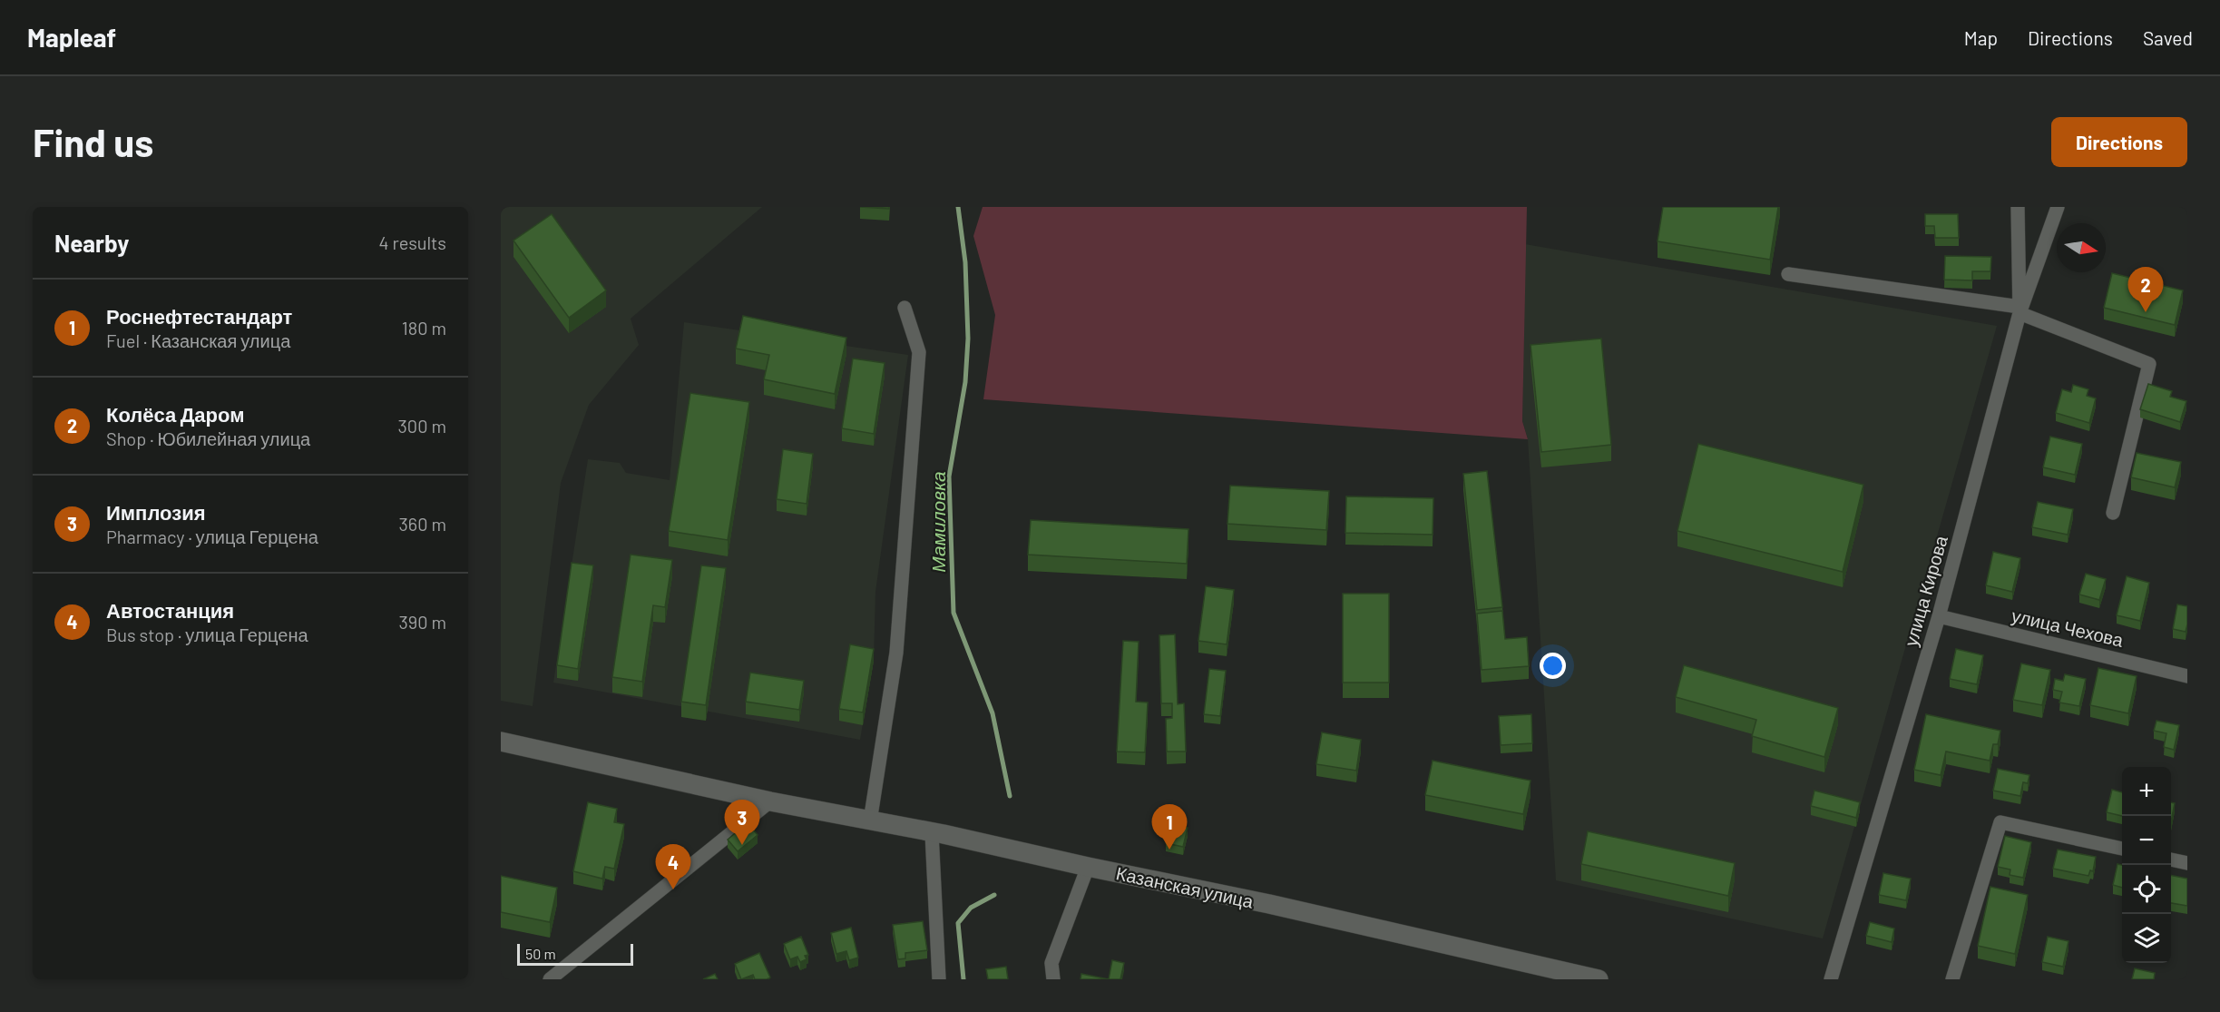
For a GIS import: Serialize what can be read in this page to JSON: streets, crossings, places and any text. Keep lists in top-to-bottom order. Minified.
{"streets":{"street":["улица Кирова","улица Чехова","Казанская улица"]},"crossings":[["улица Кирова","улица Чехова"]],"water":["Мамиловка"],"scale_bar":"50 m","north":"right","page":{"header":"Mapleaf","nav":["Map","Directions","Saved"],"buttons":"Directions","title":"Find us","heading":["Nearby","4 results"],"pins":["2","3","1","4"],"list":[{"mark":"1","name":"Роснефтестандарт","note":"Fuel · Казанская улица","value":"180 m"},{"mark":"2","name":"Колёса Даром","note":"Shop · Юбилейная улица","value":"300 m"},{"mark":"3","name":"Имплозия","note":"Pharmacy · улица Герцена","value":"360 m"},{"mark":"4","name":"Автостанция","note":"Bus stop · улица Герцена","value":"390 m"}],"map_buttons":["+","−"],"scale":"50 m"}}
